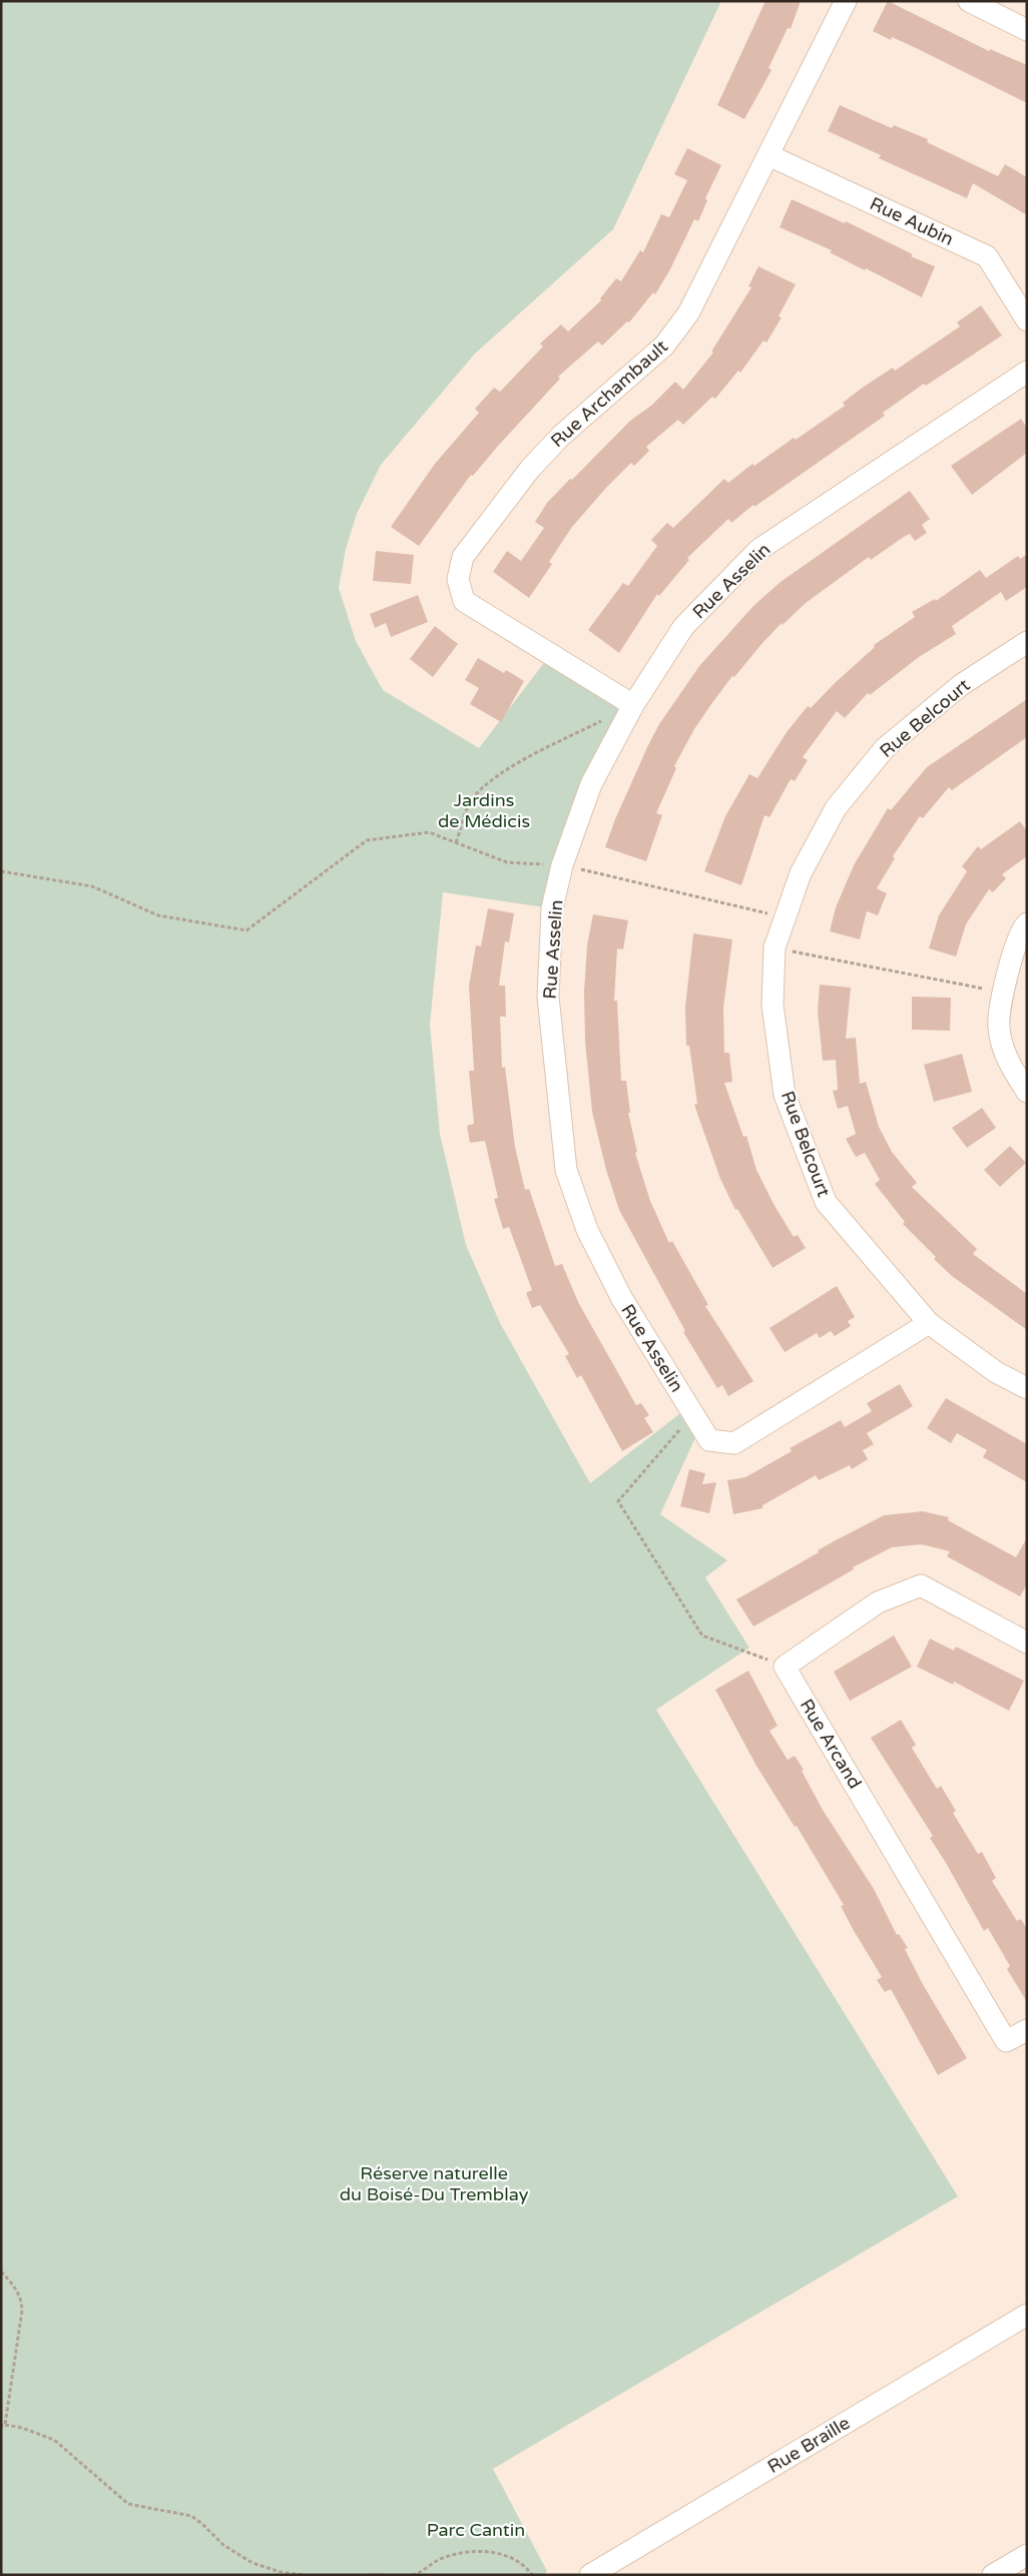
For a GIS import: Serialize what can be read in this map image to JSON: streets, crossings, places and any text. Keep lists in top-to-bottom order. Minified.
{"streets":{"street":["Rue Aubin","Rue Archambault","Rue Asselin","Rue Belcourt","Rue Arcand","Rue Braille"]},"crossings":[["Rue Aubin","Rue Archambault"],["Rue Archambault","Rue Asselin"],["Rue Asselin","Rue Belcourt"]],"parks":["Jardins de Médicis","Réserve naturelle du Boisé-Du Tremblay","Parc Cantin"]}
